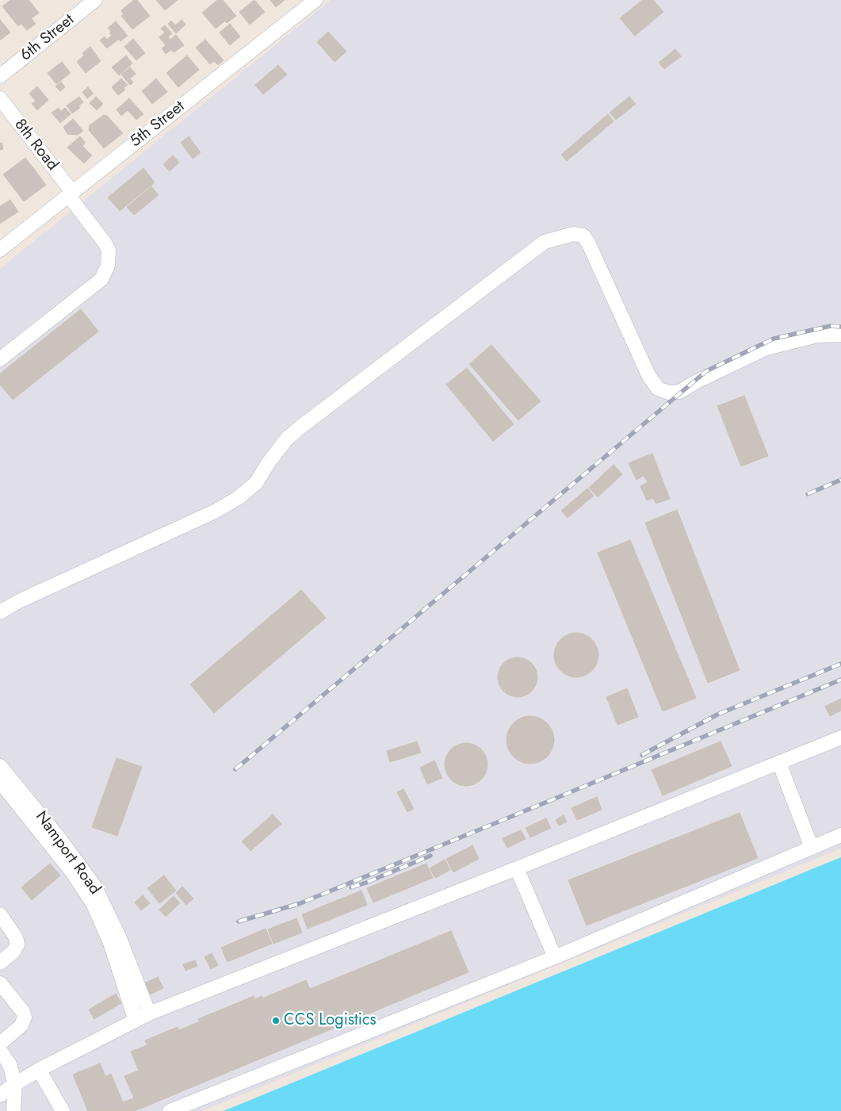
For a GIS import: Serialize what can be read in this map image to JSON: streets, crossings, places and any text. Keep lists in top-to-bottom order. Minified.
{"streets":{"street":["6th Street","5th Street","8th Road","Namport Road"]},"crossings":[["5th Street","8th Road"]],"places":["CCS Logistics"]}
